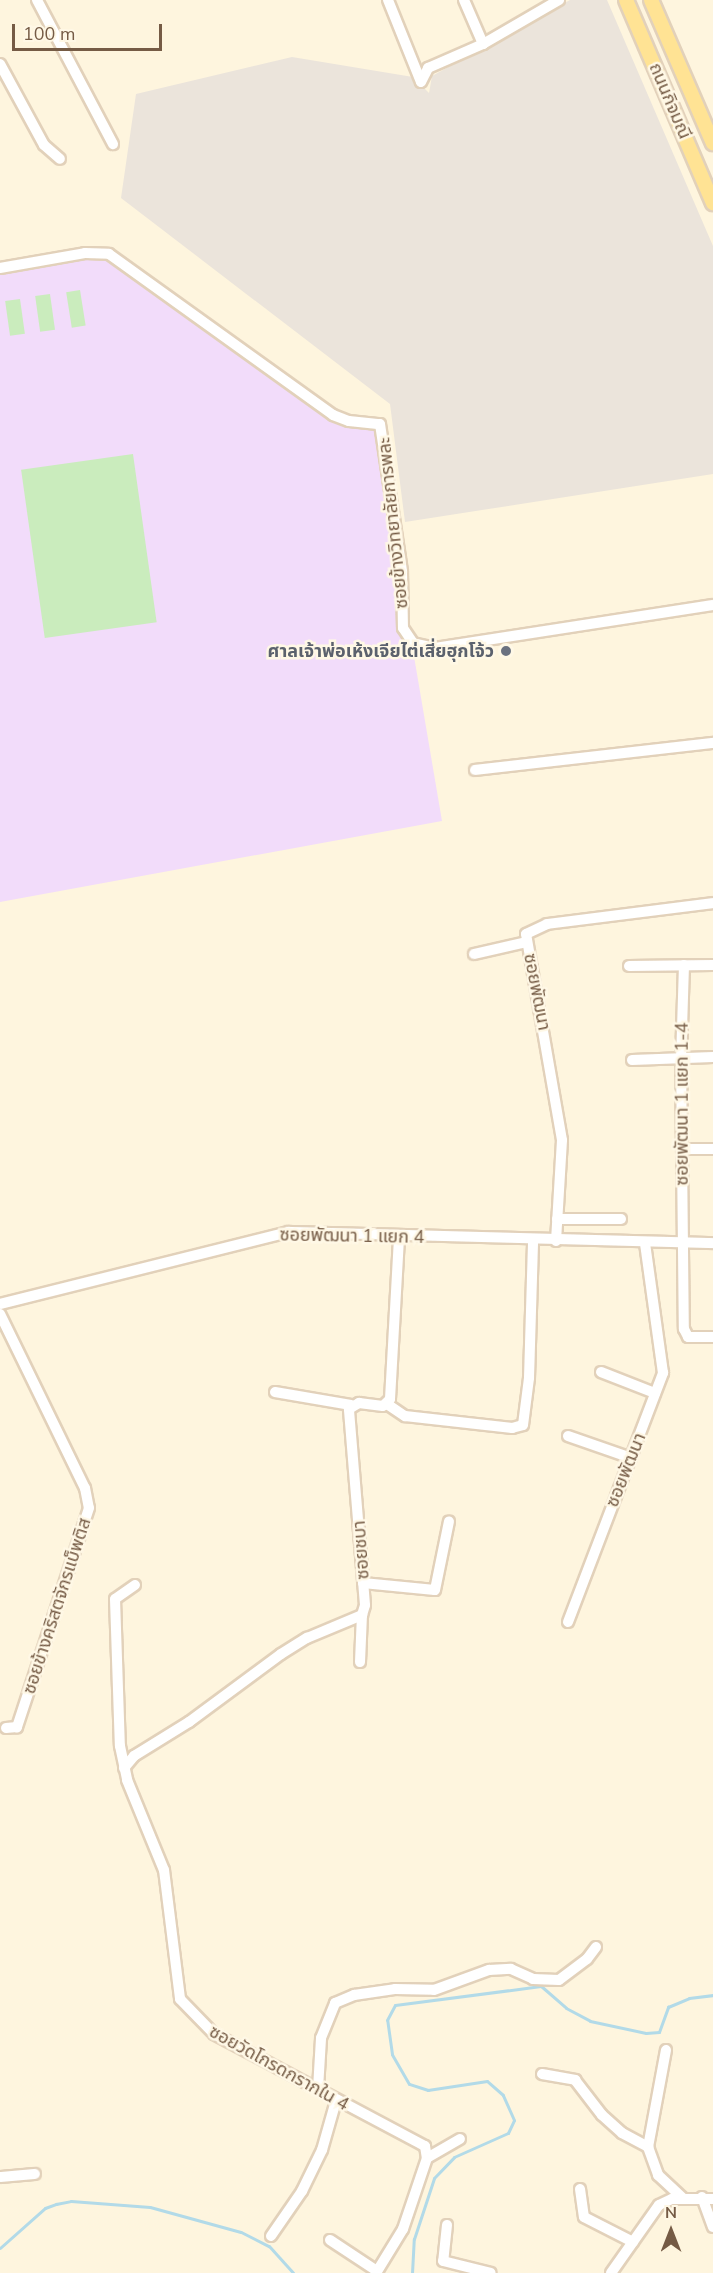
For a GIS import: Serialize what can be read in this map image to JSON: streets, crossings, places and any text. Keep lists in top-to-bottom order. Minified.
{"streets":{"main road":["ถนนกิจมณี"],"street":["ซอยข้างวิทยาลัยการพละ","ซอยพัฒนา","ซอยพัฒนา 1 แยก 1-4","ซอยพัฒนา 1 แยก 4","ซอยชบา","ซอยข้างคริสตจักรแบ็พติส","ซอยวัดโกรดกรากใน 4"]},"crossings":[["ซอยพัฒนา","ซอยพัฒนา 1 แยก 4"],["ซอยพัฒนา 1 แยก 1-4","ซอยพัฒนา 1 แยก 4"]],"places":["ศาลเจ้าพ่อเห้งเจียไต่เสี่ยฮุกโจ้ว"],"scale_bar":"100 m","north":"top"}
